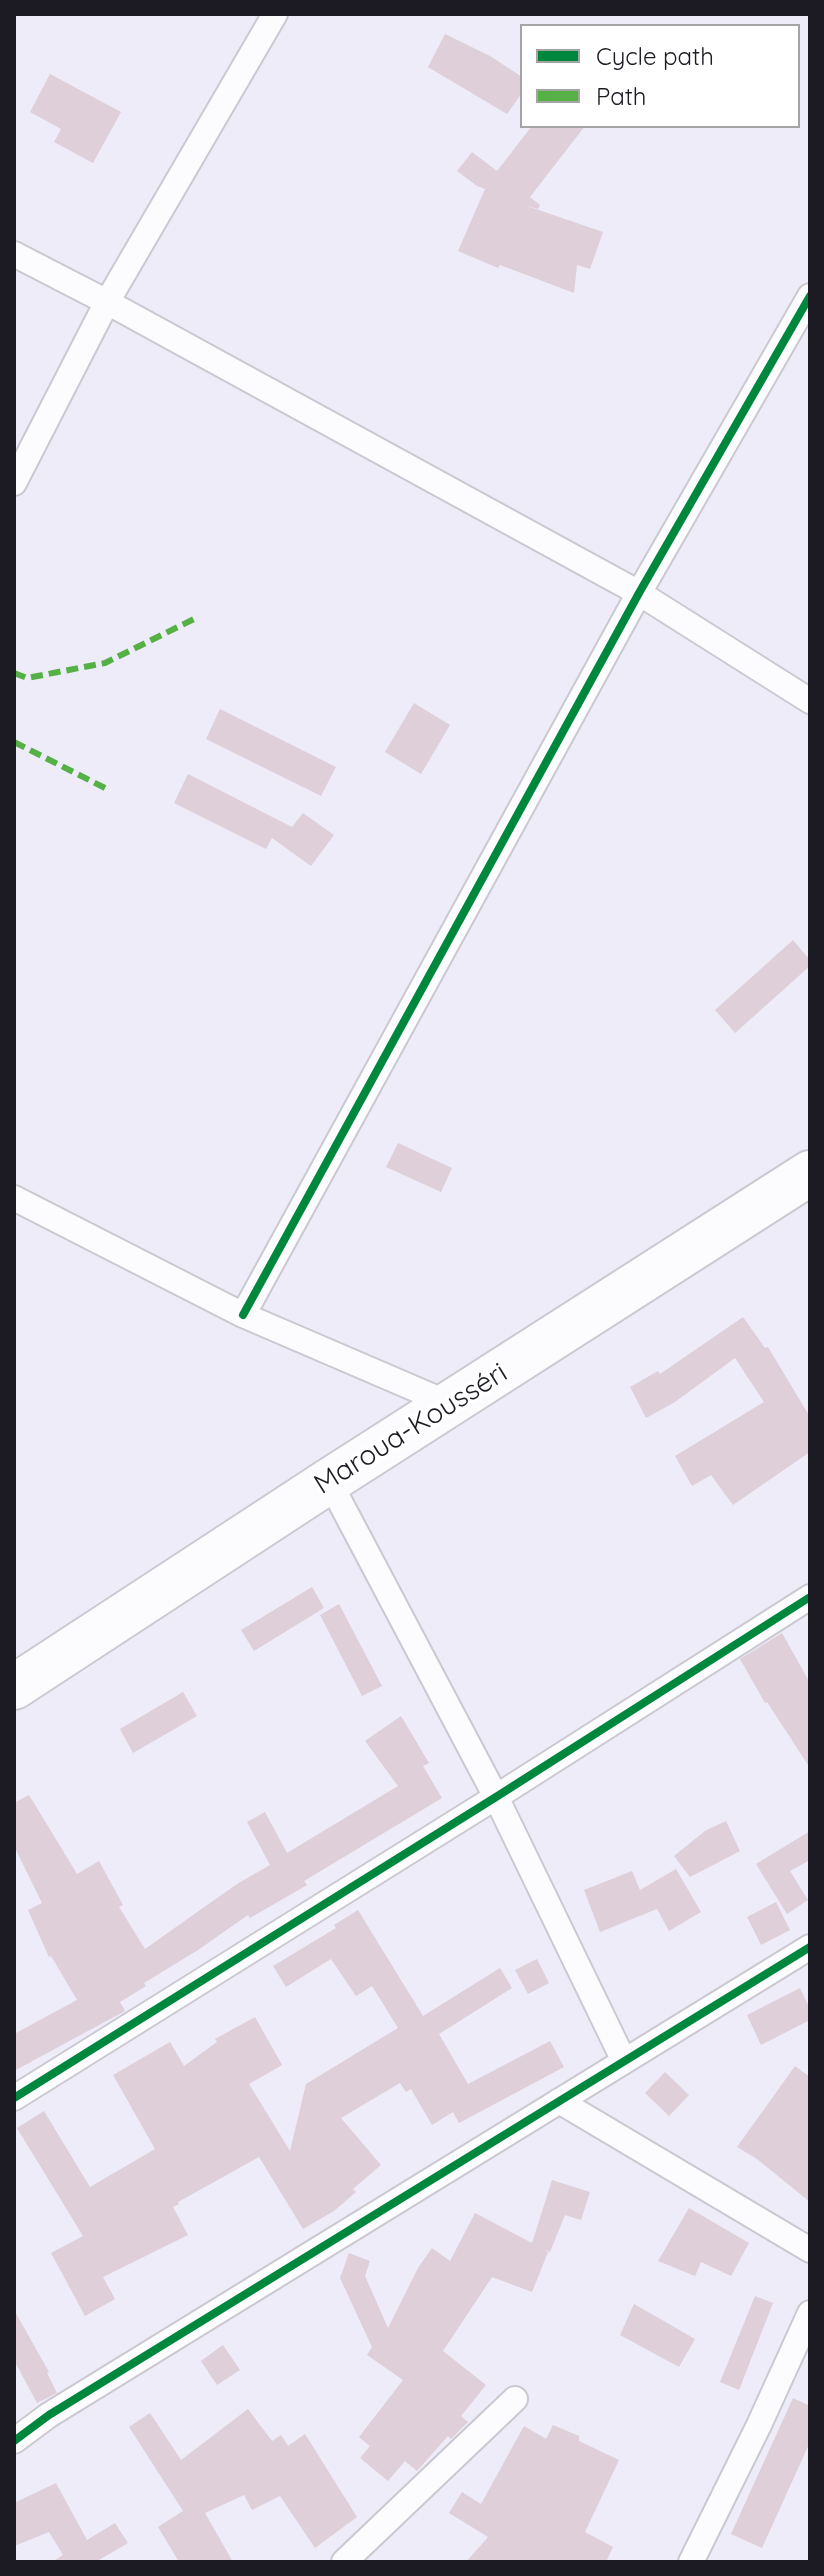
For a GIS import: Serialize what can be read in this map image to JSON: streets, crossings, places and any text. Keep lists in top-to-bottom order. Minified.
{"streets":{"highway":["Maroua-Kousséri"]},"legend":["Cycle path","Path"]}
